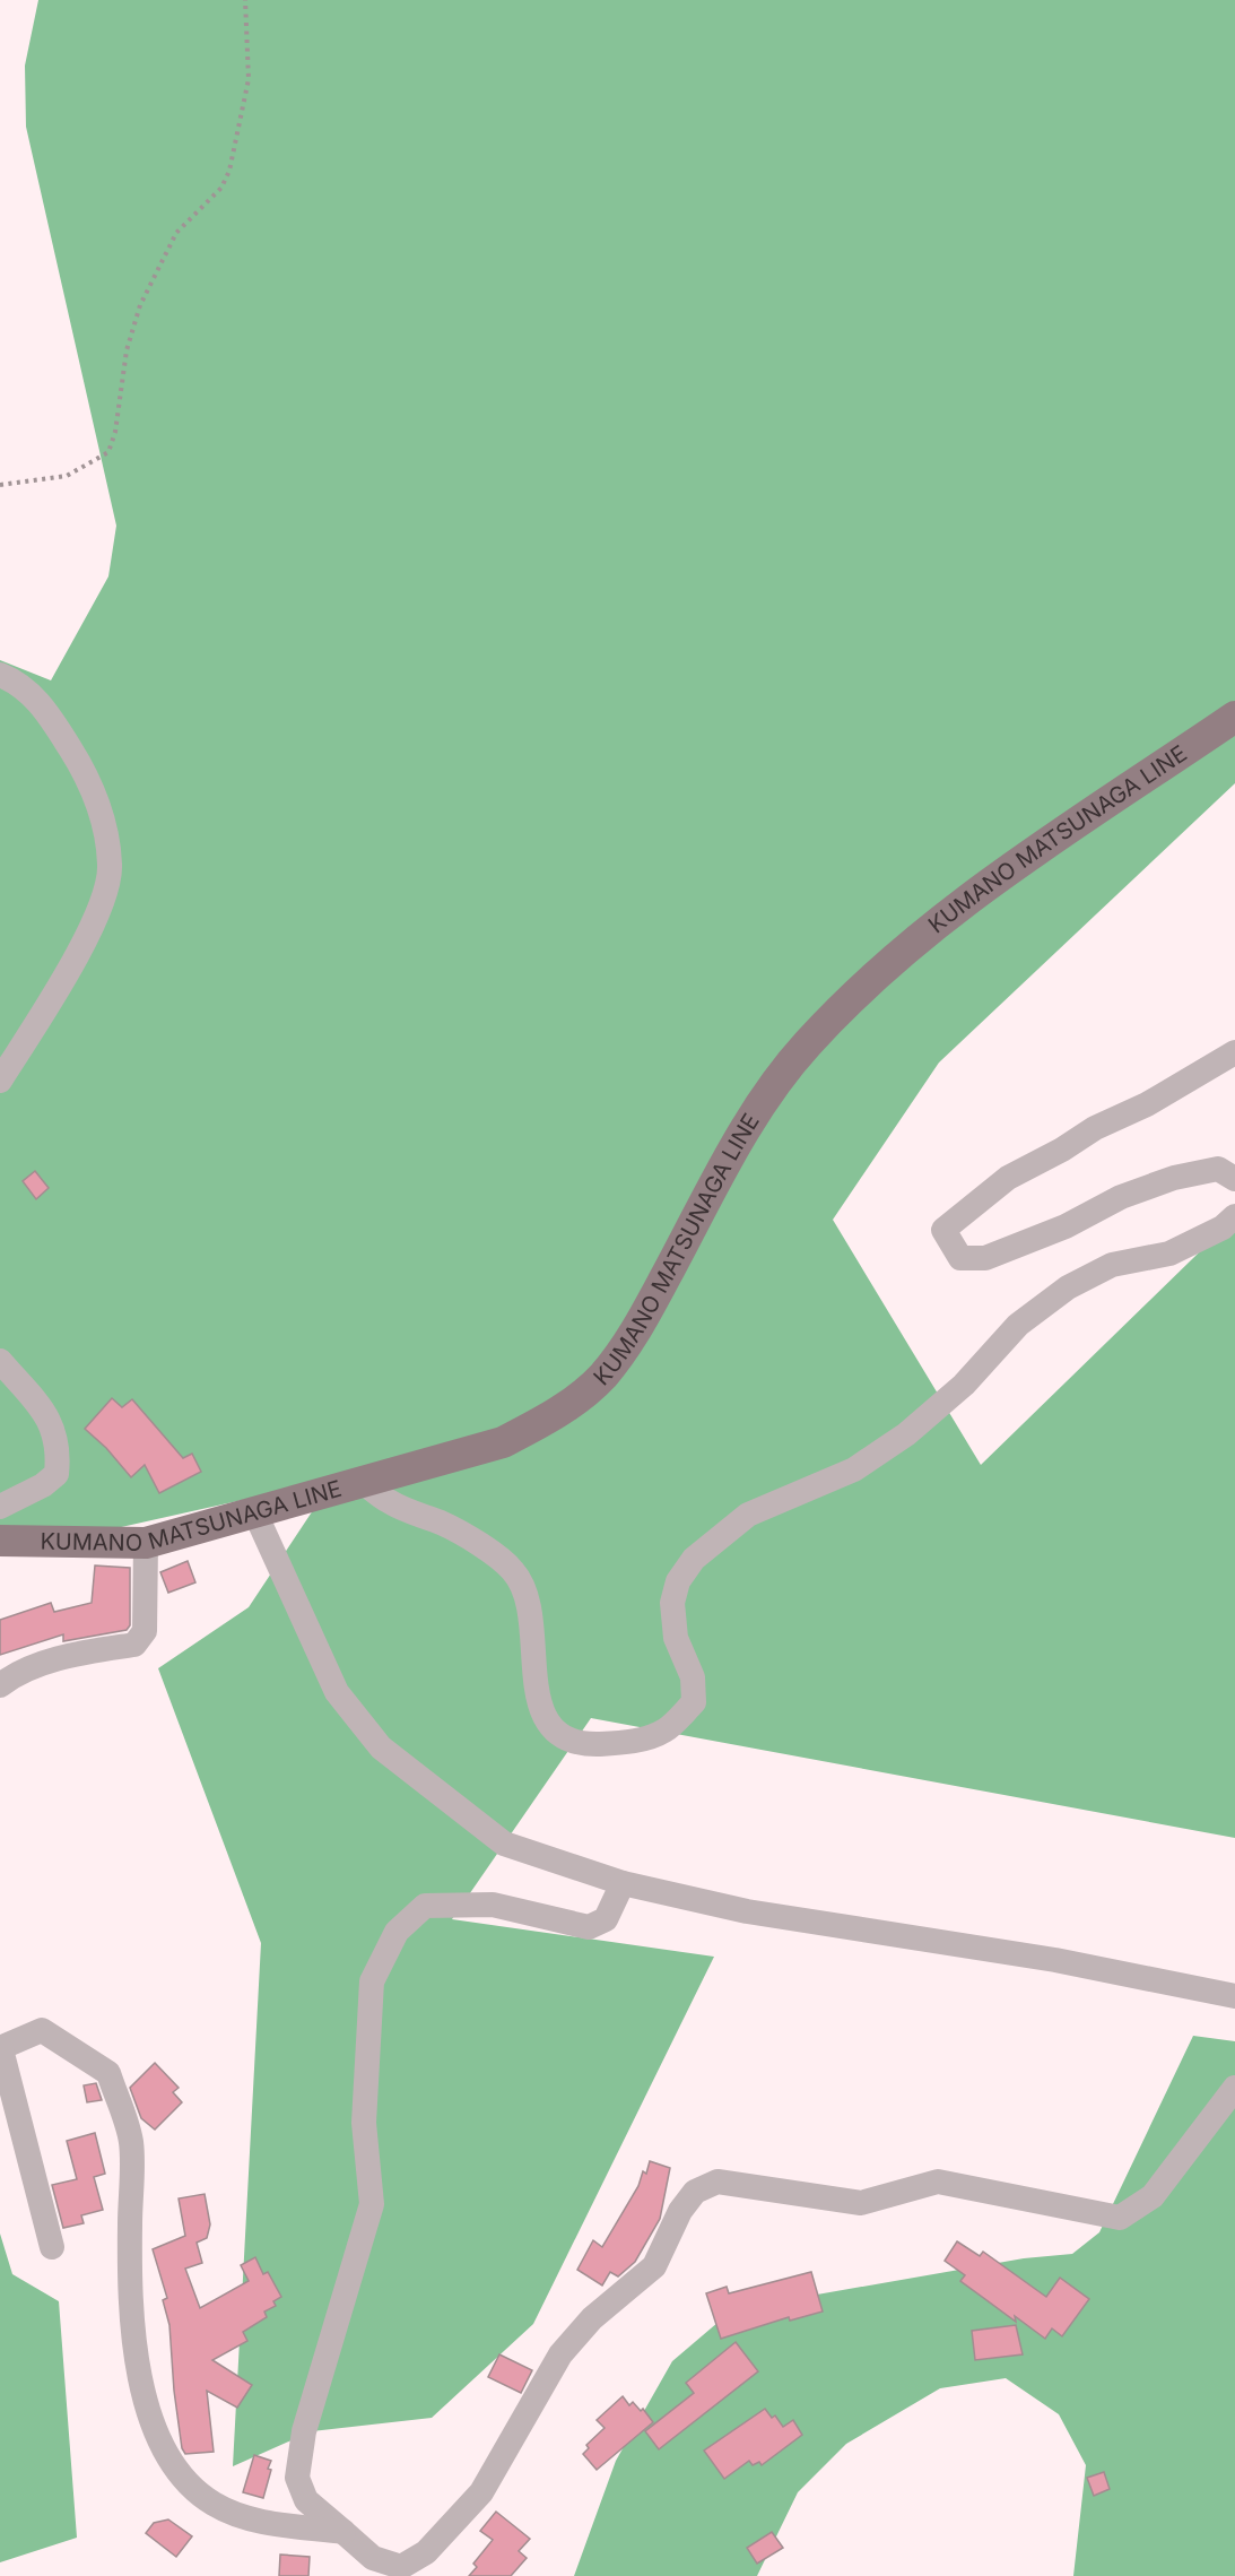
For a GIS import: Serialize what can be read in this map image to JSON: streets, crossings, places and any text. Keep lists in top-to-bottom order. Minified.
{"streets":{"main road":["KUMANO MATSUNAGA LINE"]}}
